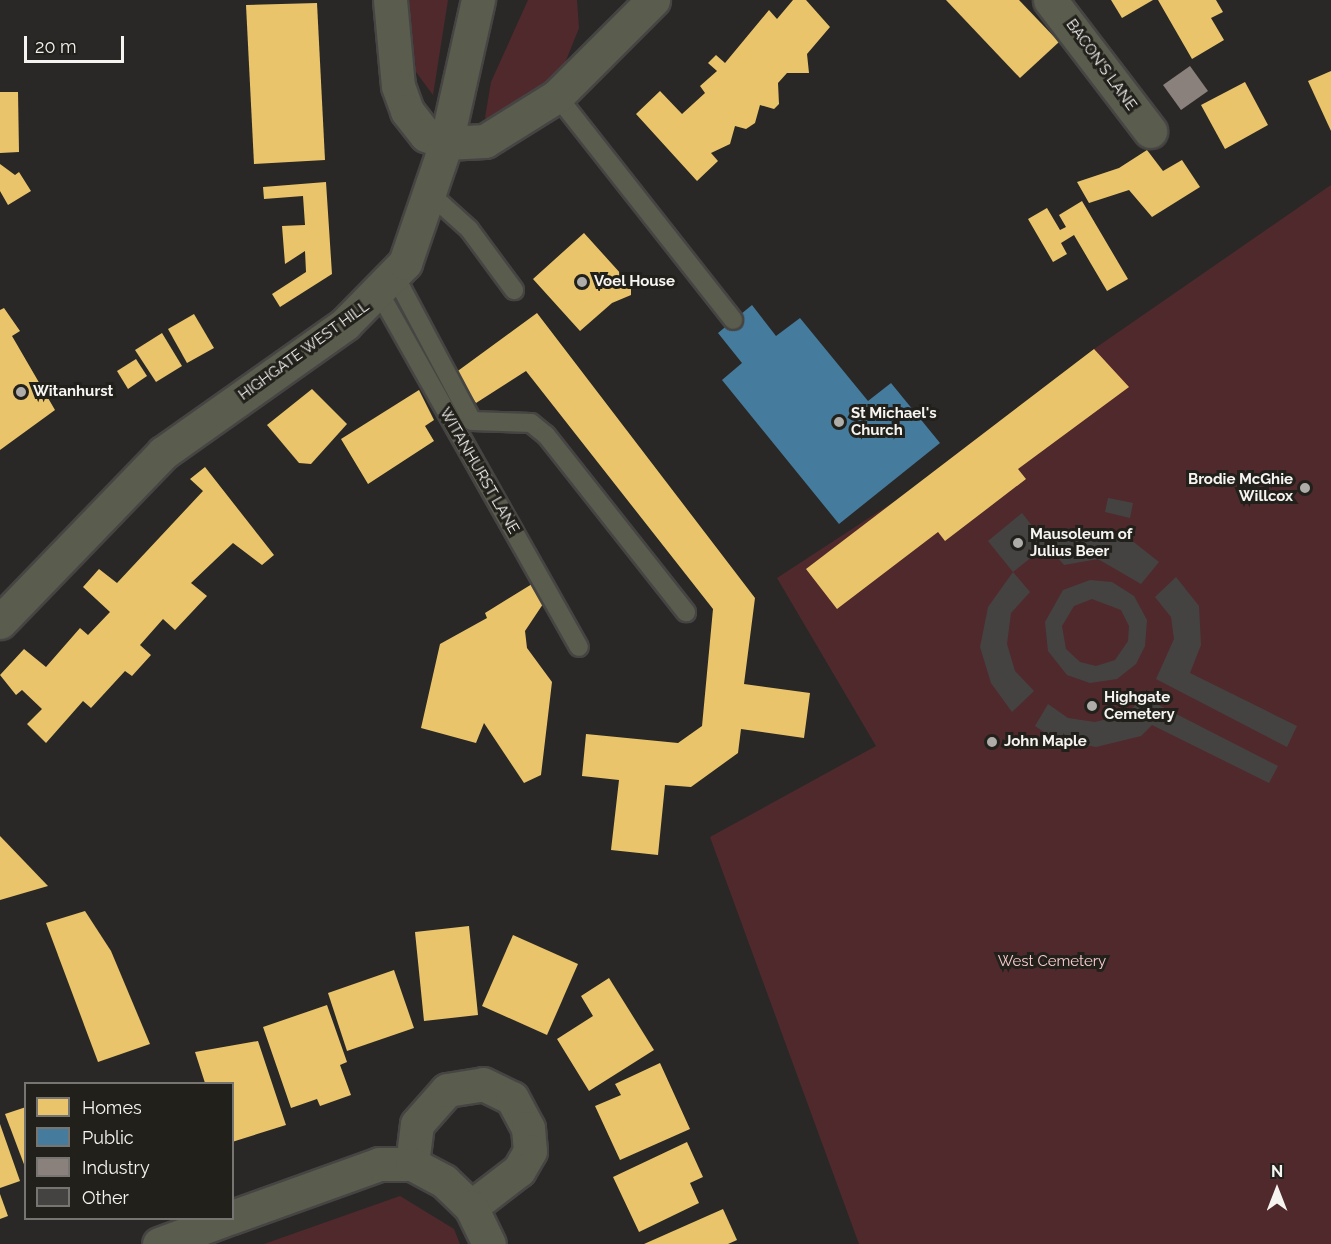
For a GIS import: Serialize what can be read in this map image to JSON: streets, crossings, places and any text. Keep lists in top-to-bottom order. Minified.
{"streets":{"street":["BACON'S LANE","HIGHGATE WEST HILL"],"lane":["WITANHURST LANE"]},"crossings":[["HIGHGATE WEST HILL","WITANHURST LANE"]],"parks":["West Cemetery"],"places":["Voel House","Witanhurst","St Michael's Church","Brodie McGhie Willcox","Mausoleum of Julius Beer","Highgate Cemetery","John Maple"],"legend":["Homes","Public","Industry","Other"],"scale_bar":"20 m","north":"top"}
